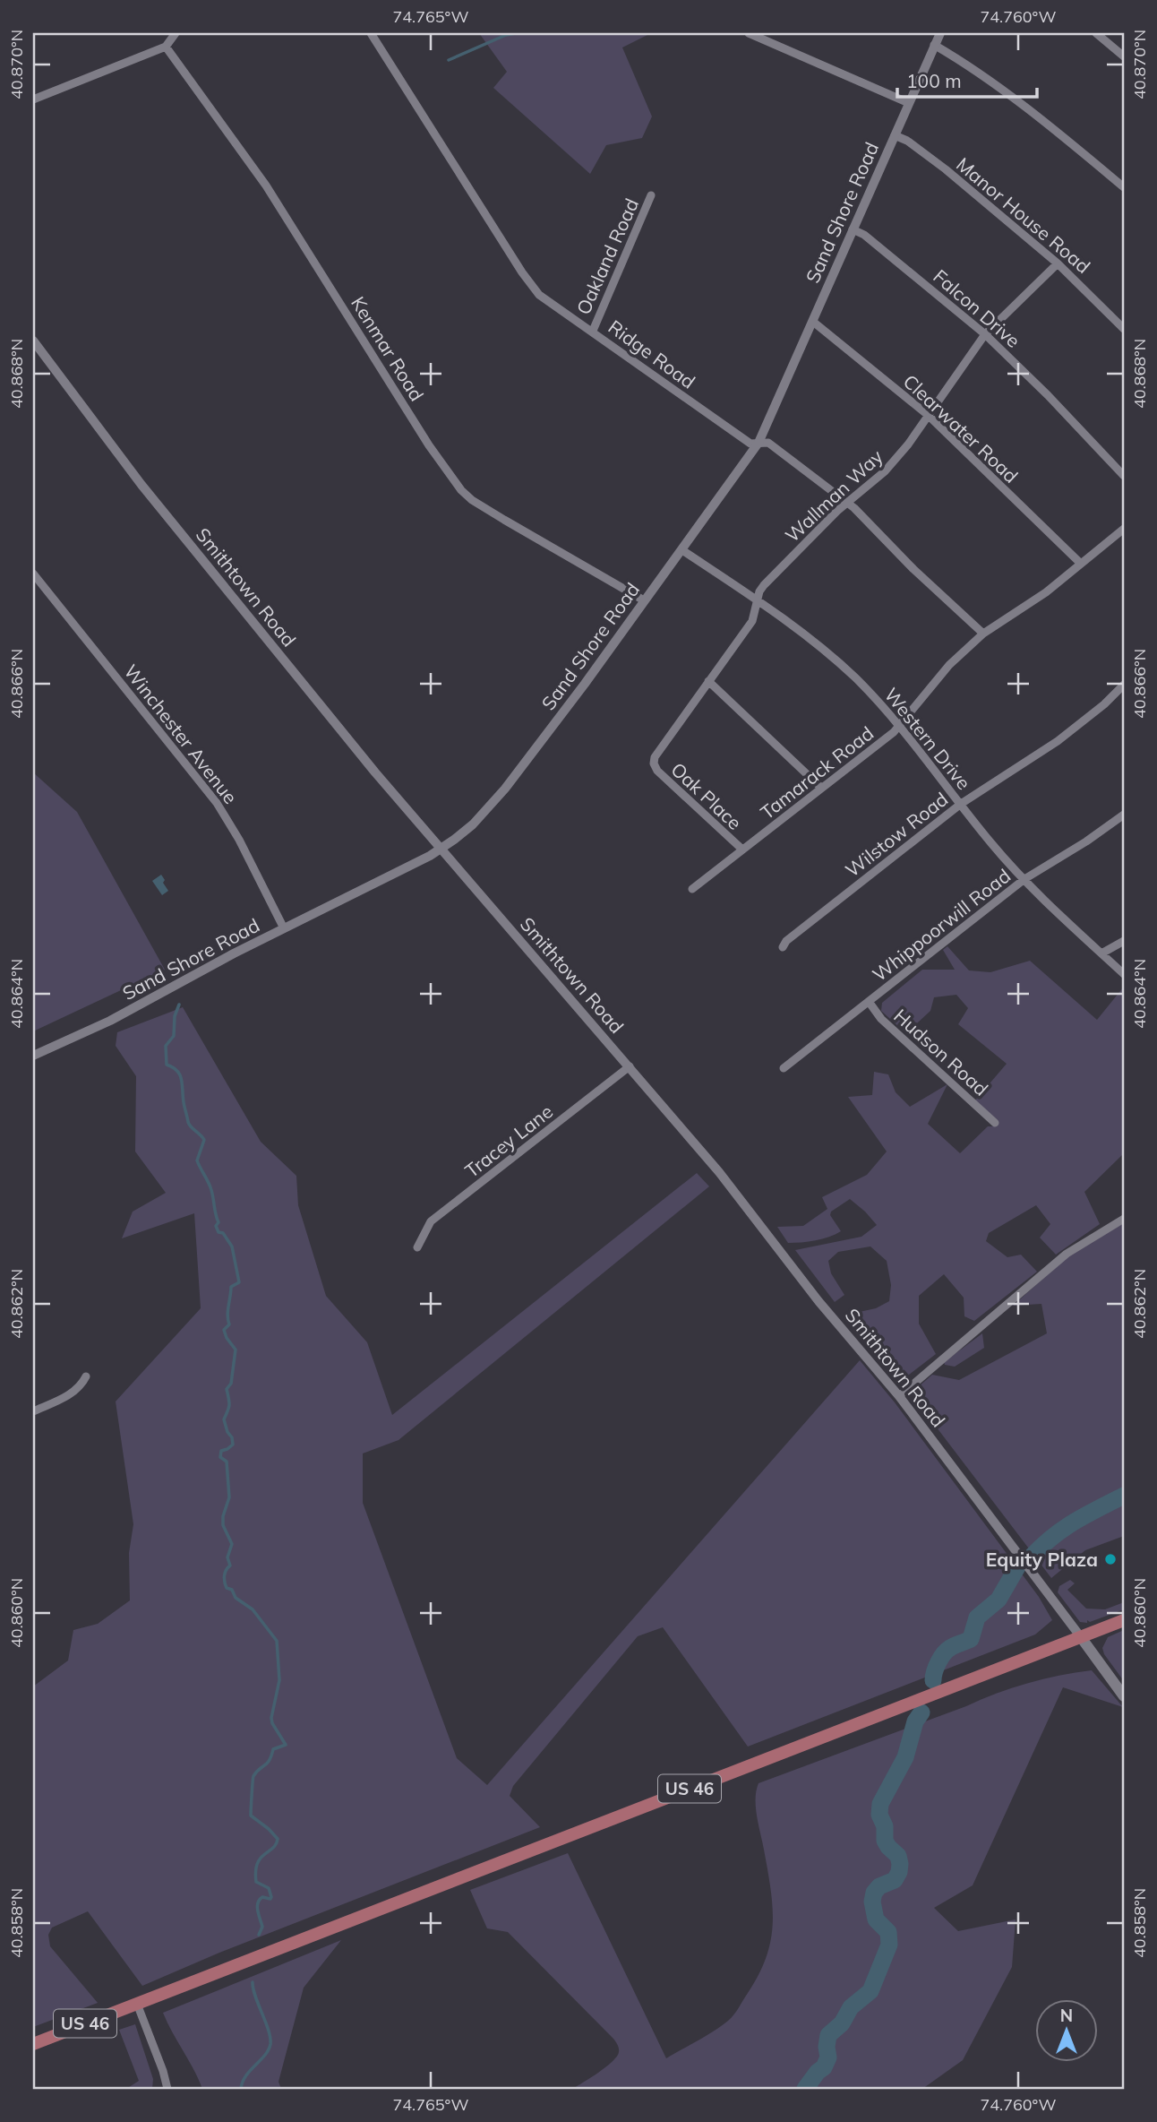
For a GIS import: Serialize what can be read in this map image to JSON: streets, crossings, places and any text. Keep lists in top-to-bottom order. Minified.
{"streets":{"main road":["US 46"],"street":["Sand Shore Road","Manor House Road","Oakland Road","Falcon Drive","Kenmar Road","Ridge Road","Clearwater Road","Wallman Way","Smithtown Road","Winchester Avenue","Western Drive","Tamarack Road","Oak Place","Wilstow Road","Whippoorwill Road","Hudson Road","Tracey Lane"]},"crossings":[["Sand Shore Road","Manor House Road"],["Sand Shore Road","Falcon Drive"],["Sand Shore Road","Kenmar Road"],["Sand Shore Road","Ridge Road"],["Sand Shore Road","Clearwater Road"],["Sand Shore Road","Smithtown Road"],["Sand Shore Road","Winchester Avenue"],["Sand Shore Road","Western Drive"],["Manor House Road","Wallman Way"],["Oakland Road","Ridge Road"],["Falcon Drive","Wallman Way"],["Ridge Road","Wallman Way"],["Ridge Road","Tamarack Road"],["Clearwater Road","Wallman Way"],["Clearwater Road","Tamarack Road"],["Wallman Way","Western Drive"],["Wallman Way","Oak Place"],["Smithtown Road","Tracey Lane"],["Smithtown Road","US 46"],["Western Drive","Tamarack Road"],["Western Drive","Wilstow Road"],["Western Drive","Whippoorwill Road"],["Tamarack Road","Oak Place"],["Whippoorwill Road","Hudson Road"]],"places":["Equity Plaza"],"scale_bar":"100 m","north":"top","coordinates":["74.765°W","74.760°W","40.870°N","40.868°N","40.866°N","40.864°N","40.862°N","40.860°N","40.858°N"]}
